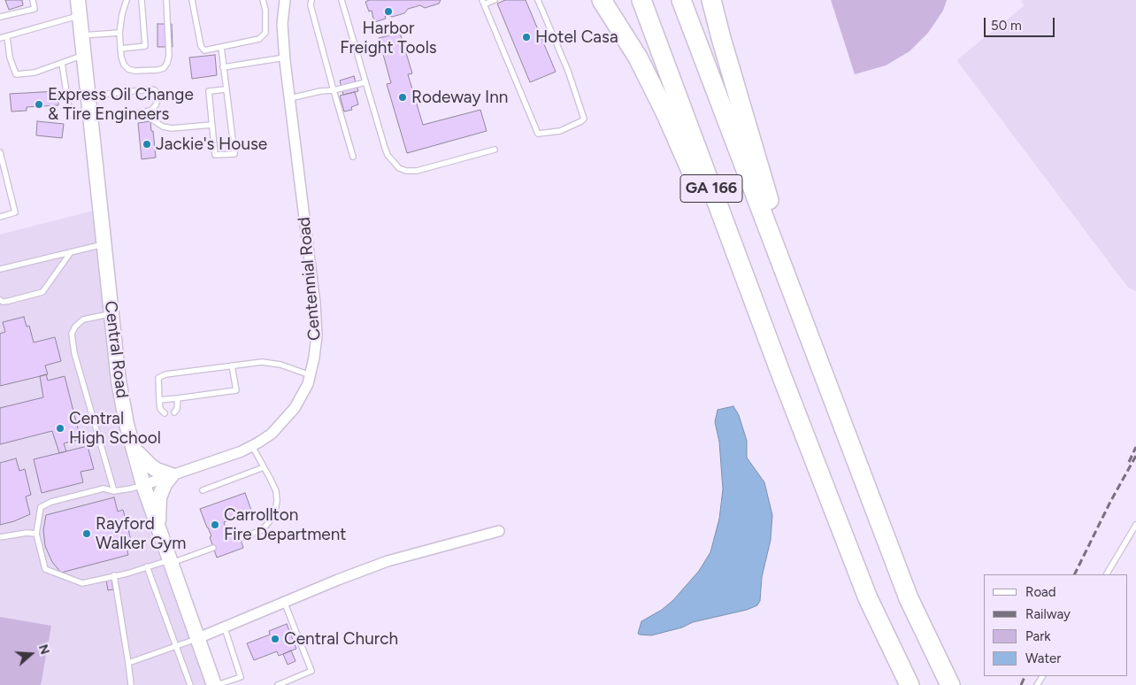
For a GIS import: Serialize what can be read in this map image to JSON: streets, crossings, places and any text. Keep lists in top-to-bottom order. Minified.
{"streets":{"highway":["GA 166"],"street":["Centennial Road","Central Road"]},"crossings":[["Centennial Road","Central Road"]],"places":["Harbor Freight Tools","Hotel Casa","Rodeway Inn","Express Oil Change & Tire Engineers","Jackie's House","Central High School","Carrollton Fire Department","Rayford Walker Gym","Central Church"],"legend":["Road","Railway","Park","Water"],"scale_bar":"50 m","north":"right"}
